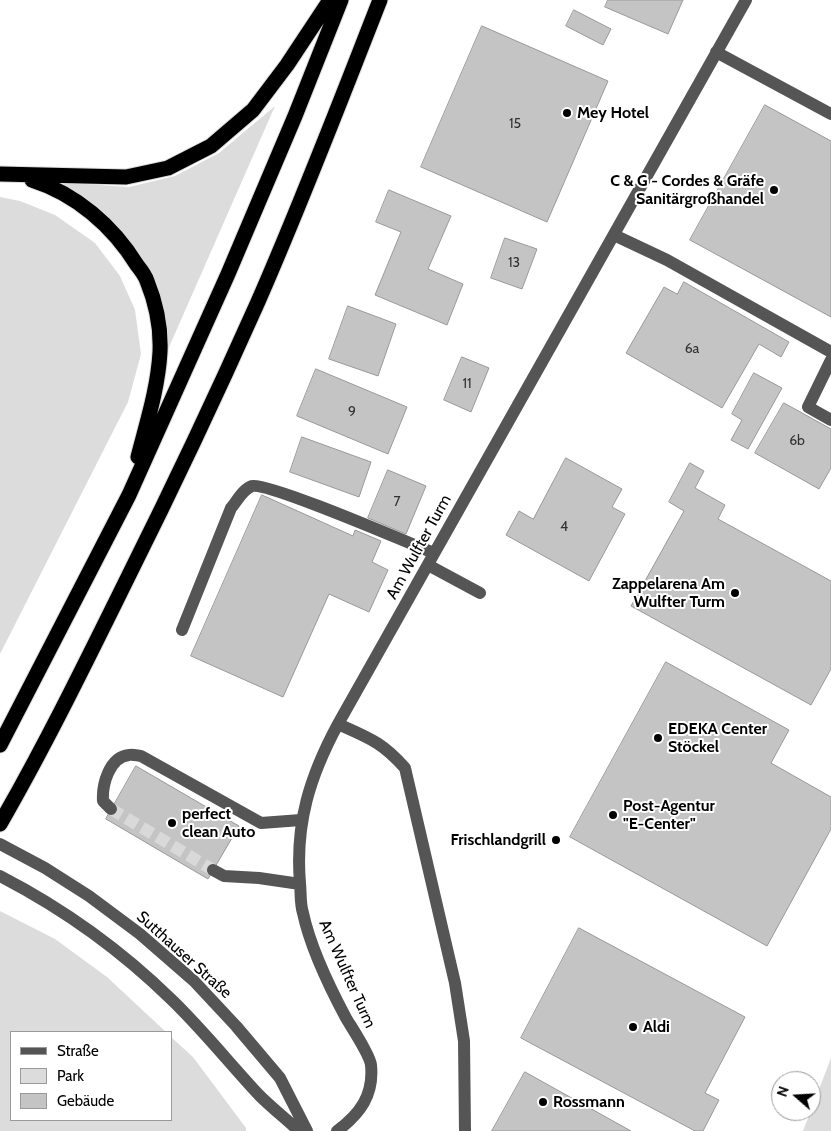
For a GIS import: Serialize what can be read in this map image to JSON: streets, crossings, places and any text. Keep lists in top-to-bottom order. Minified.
{"streets":{"street":["Am Wulfter Turm","Sutthauser Straße"]},"places":["Mey Hotel","C & G - Cordes & Gräfe Sanitärgroßhandel","Zappelarena Am Wulfter Turm","EDEKA Center Stöckel","Post-Agentur \"E-Center\"","perfect clean Auto","Frischlandgrill","Aldi","Rossmann"],"house_numbers":["15","13","6a","11","9","6b","7","4"],"legend":["Straße","Park","Gebäude"],"north":"left"}
